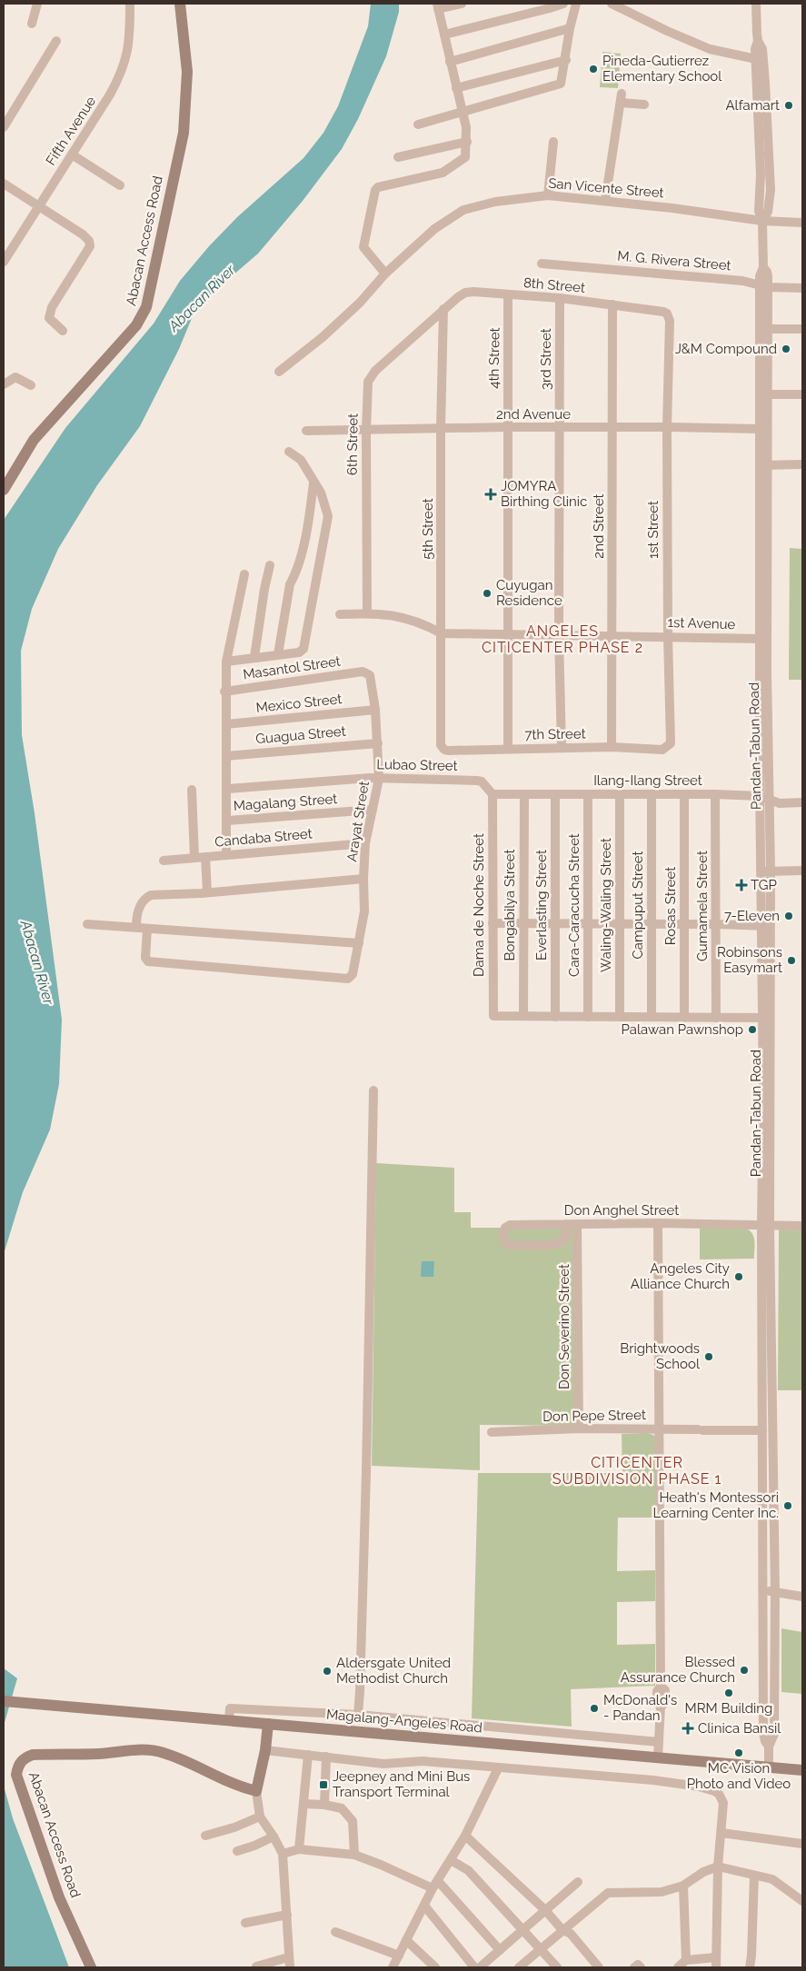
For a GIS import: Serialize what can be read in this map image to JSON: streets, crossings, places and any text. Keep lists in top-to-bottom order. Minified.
{"streets":{"street":["Fifth Avenue","San Vicente Street","Abacan Access Road","M. G. Rivera Street","8th Street","4th Street","3rd Street","2nd Avenue","6th Street","2nd Street","5th Street","1st Street","1st Avenue","Masantol Street","Mexico Street","7th Street","Guagua Street","Pandan-Tabun Road","Lubao Street","Ilang-Ilang Street","Magalang Street","Arayat Street","Candaba Street","Dama de Noche Street","Bongabilya Street","Everlasting Street","Cara-Caracucha Street","Waling-Waling Street","Campuput Street","Rosas Street","Gumamela Street","Don Anghel Street","Don Severino Street","Don Pepe Street","Magalang-Angeles Road"]},"crossings":[["San Vicente Street","Pandan-Tabun Road"],["M. G. Rivera Street","Pandan-Tabun Road"],["8th Street","4th Street"],["8th Street","3rd Street"],["8th Street","6th Street"],["8th Street","2nd Street"],["8th Street","5th Street"],["8th Street","1st Street"],["4th Street","2nd Avenue"],["4th Street","1st Avenue"],["4th Street","7th Street"],["3rd Street","2nd Avenue"],["3rd Street","1st Avenue"],["3rd Street","7th Street"],["2nd Avenue","6th Street"],["2nd Avenue","2nd Street"],["2nd Avenue","5th Street"],["2nd Avenue","1st Street"],["2nd Avenue","Pandan-Tabun Road"],["6th Street","5th Street"],["6th Street","1st Avenue"],["2nd Street","1st Avenue"],["2nd Street","7th Street"],["5th Street","1st Avenue"],["5th Street","7th Street"],["1st Street","1st Avenue"],["1st Street","7th Street"],["1st Avenue","Pandan-Tabun Road"],["Masantol Street","Arayat Street"],["Mexico Street","Arayat Street"],["Guagua Street","Arayat Street"],["Pandan-Tabun Road","Ilang-Ilang Street"],["Pandan-Tabun Road","Don Anghel Street"],["Pandan-Tabun Road","Don Pepe Street"],["Pandan-Tabun Road","Magalang-Angeles Road"],["Lubao Street","Ilang-Ilang Street"],["Lubao Street","Arayat Street"],["Lubao Street","Dama de Noche Street"],["Ilang-Ilang Street","Dama de Noche Street"],["Ilang-Ilang Street","Bongabilya Street"],["Ilang-Ilang Street","Everlasting Street"],["Ilang-Ilang Street","Cara-Caracucha Street"],["Ilang-Ilang Street","Waling-Waling Street"],["Ilang-Ilang Street","Campuput Street"],["Ilang-Ilang Street","Rosas Street"],["Ilang-Ilang Street","Gumamela Street"],["Magalang Street","Arayat Street"],["Arayat Street","Candaba Street"],["Dama de Noche Street","Bongabilya Street"],["Don Anghel Street","Don Severino Street"],["Don Severino Street","Don Pepe Street"]],"districts":["ANGELES CITICENTER PHASE 2","CITICENTER SUBDIVISION PHASE 1"],"water":["Abacan River"],"places":{"other":["Pineda-Gutierrez Elementary School","Alfamart","J&M Compound","Cuyugan Residence","7-Eleven","Robinsons Easymart","Palawan Pawnshop","Angeles City Alliance Church","Brightwoods School","Heath's Montessori Learning Center Inc.","Blessed Assurance Church","Aldersgate United Methodist Church","MRM Building","McDonald's - Pandan","MC Vision Photo and Video"],"health":["JOMYRA Birthing Clinic","TGP","Clinica Bansil"],"transit":["Jeepney and Mini Bus Transport Terminal"]}}
